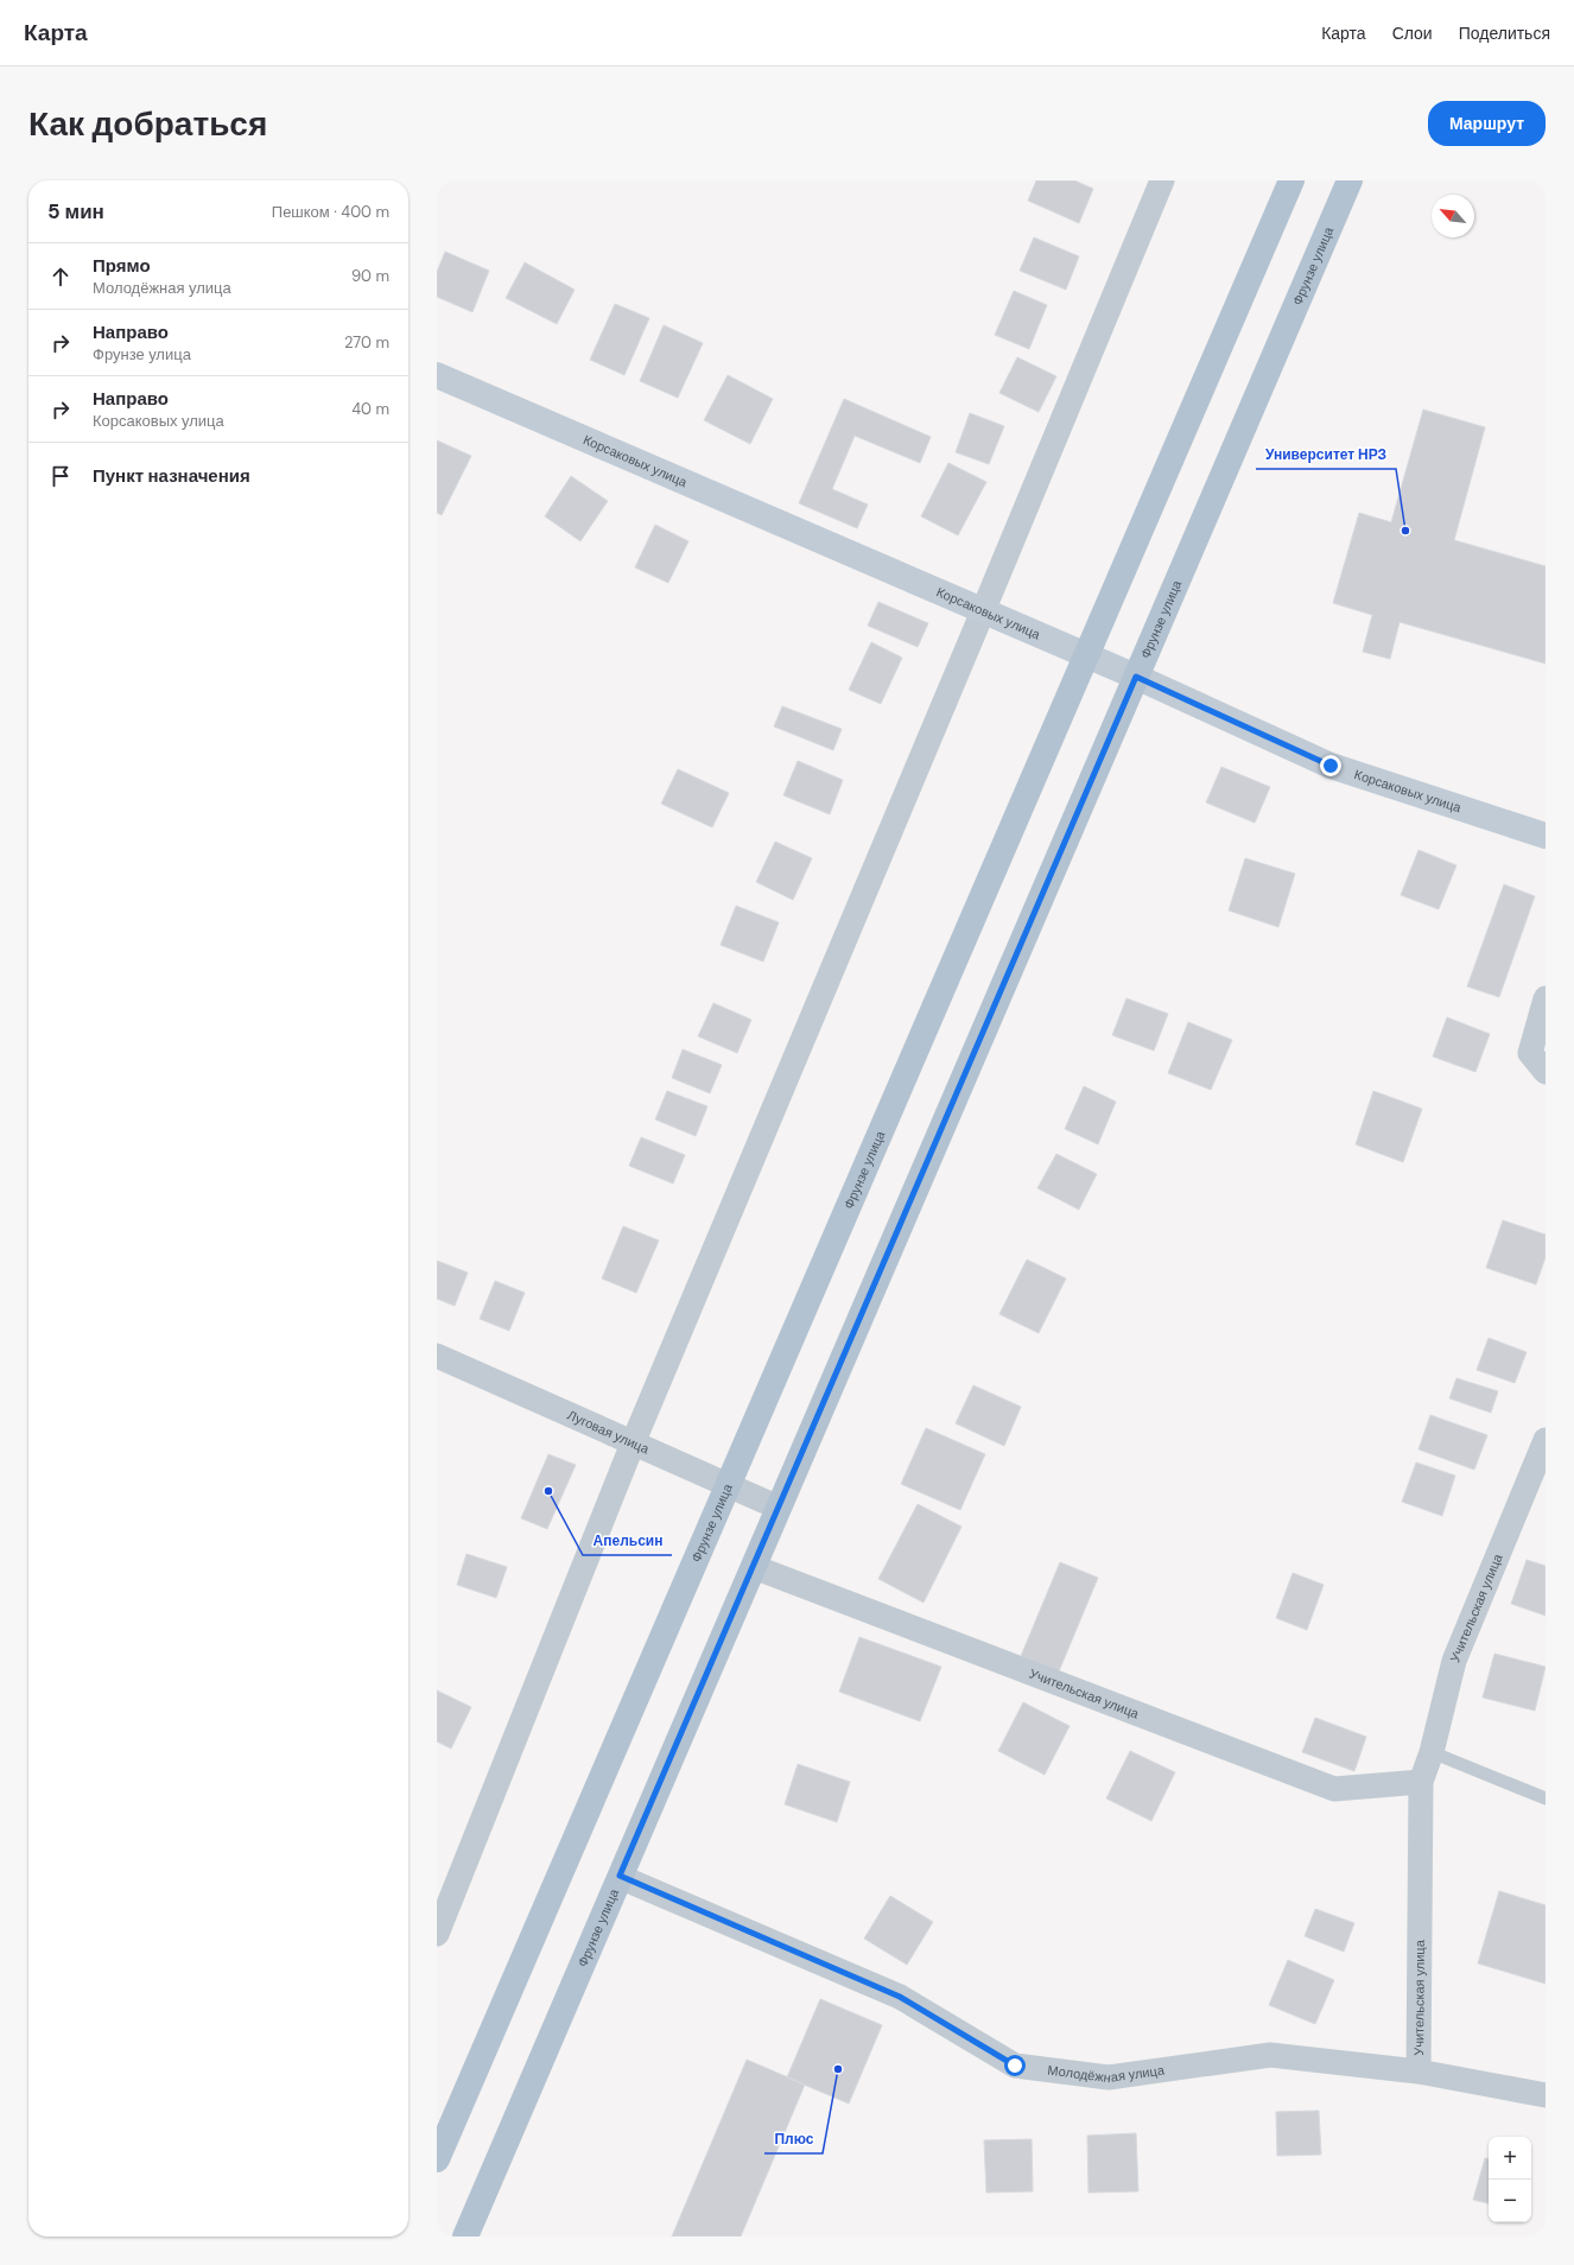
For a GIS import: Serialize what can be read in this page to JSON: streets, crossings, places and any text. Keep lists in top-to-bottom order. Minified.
{"streets":{"main road":["Фрунзе улица"],"street":["Корсаковых улица","Луговая улица","Учительская улица","Молодёжная улица"]},"crossings":[["Фрунзе улица","Корсаковых улица"],["Фрунзе улица","Луговая улица"],["Фрунзе улица","Учительская улица"],["Фрунзе улица","Молодёжная улица"],["Учительская улица","Молодёжная улица"]],"places":["Университет НРЗ","Апельсин","Плюс"],"north":"top left","page":{"header":"Карта","nav":["Карта","Слои","Поделиться"],"buttons":"Маршрут","title":"Как добраться","heading":["5 мин","Пешком · 400 m"],"list":[["Прямо","Молодёжная улица","90 m"],["Направо","Фрунзе улица","270 m"],["Направо","Корсаковых улица","40 m"],"Пункт назначения"],"map_buttons":["+","−"]}}
